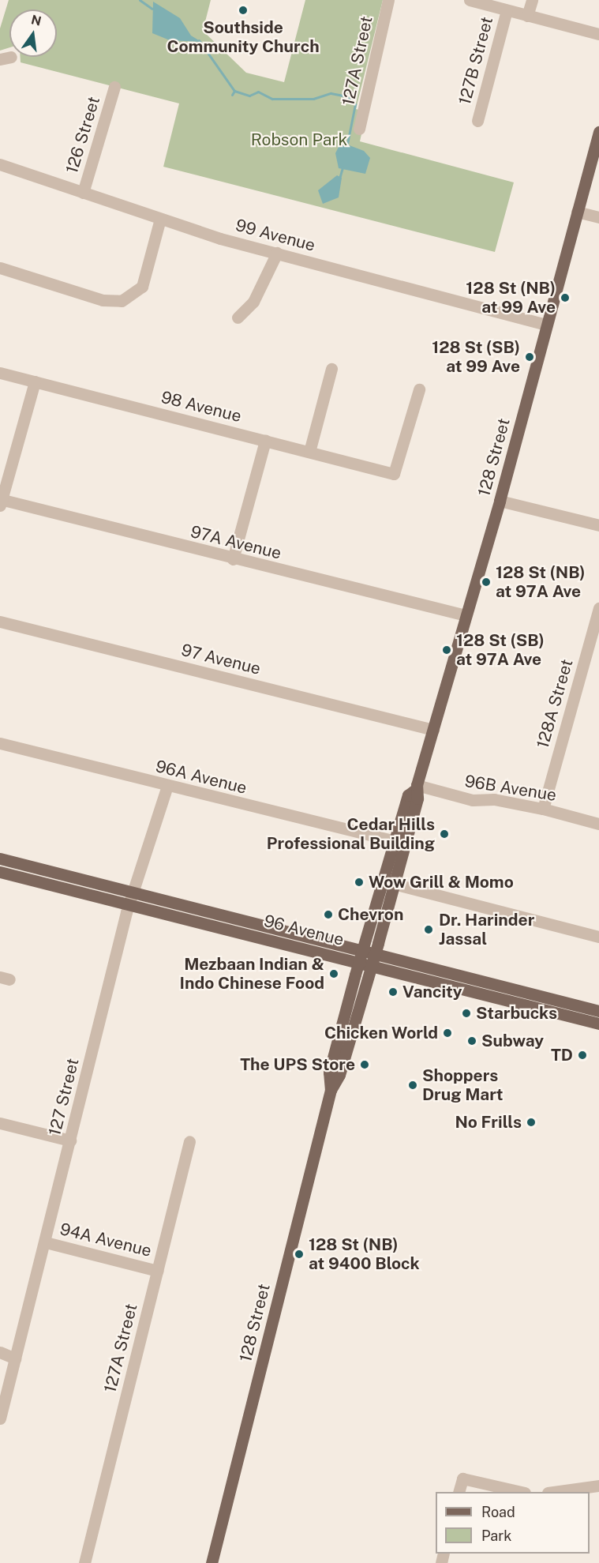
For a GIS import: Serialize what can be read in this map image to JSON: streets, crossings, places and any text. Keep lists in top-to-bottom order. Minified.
{"streets":{"main road":["128 Street","96 Avenue"],"street":["127A Street","127B Street","126 Street","99 Avenue","98 Avenue","97A Avenue","97 Avenue","128A Street","96A Avenue","96B Avenue","127 Street","94A Avenue"]},"crossings":[["127A Street","94A Avenue"],["126 Street","99 Avenue"],["99 Avenue","128 Street"],["128 Street","97A Avenue"],["128 Street","97 Avenue"],["128 Street","96A Avenue"],["128 Street","96B Avenue"],["128 Street","96 Avenue"],["128A Street","96B Avenue"],["96A Avenue","127 Street"],["96 Avenue","127 Street"],["127 Street","94A Avenue"]],"parks":["Robson Park"],"places":["Southside Community Church","128 St (NB) at 99 Ave","128 St (SB) at 99 Ave","128 St (NB) at 97A Ave","128 St (SB) at 97A Ave","Cedar Hills Professional Building","Wow Grill & Momo","Chevron","Dr. Harinder Jassal","Mezbaan Indian & Indo Chinese Food","Vancity","Starbucks","Chicken World","Subway","TD","The UPS Store","Shoppers Drug Mart","No Frills","128 St (NB) at 9400 Block"],"legend":["Road","Park"],"north":"top"}
